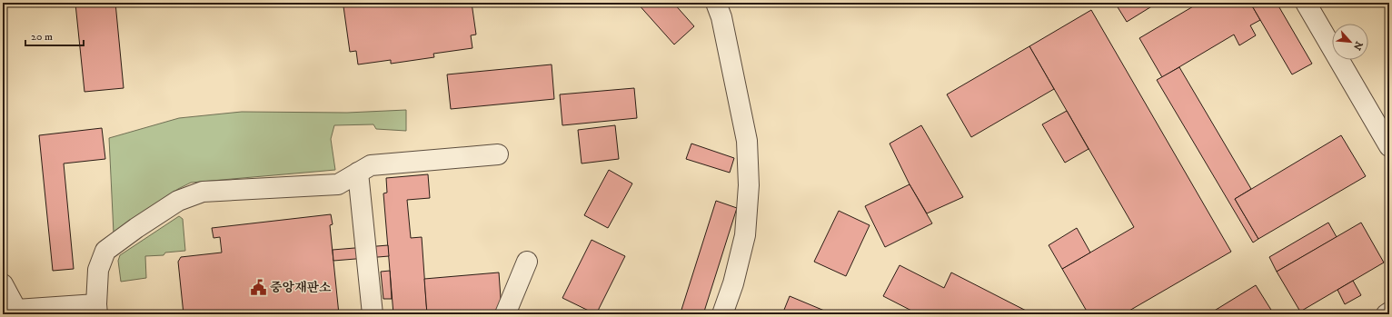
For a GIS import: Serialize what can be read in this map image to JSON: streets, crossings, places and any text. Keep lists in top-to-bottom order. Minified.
{"places":{"public building":["중앙재판소"]},"scale_bar":"20 m","north":"bottom right"}
